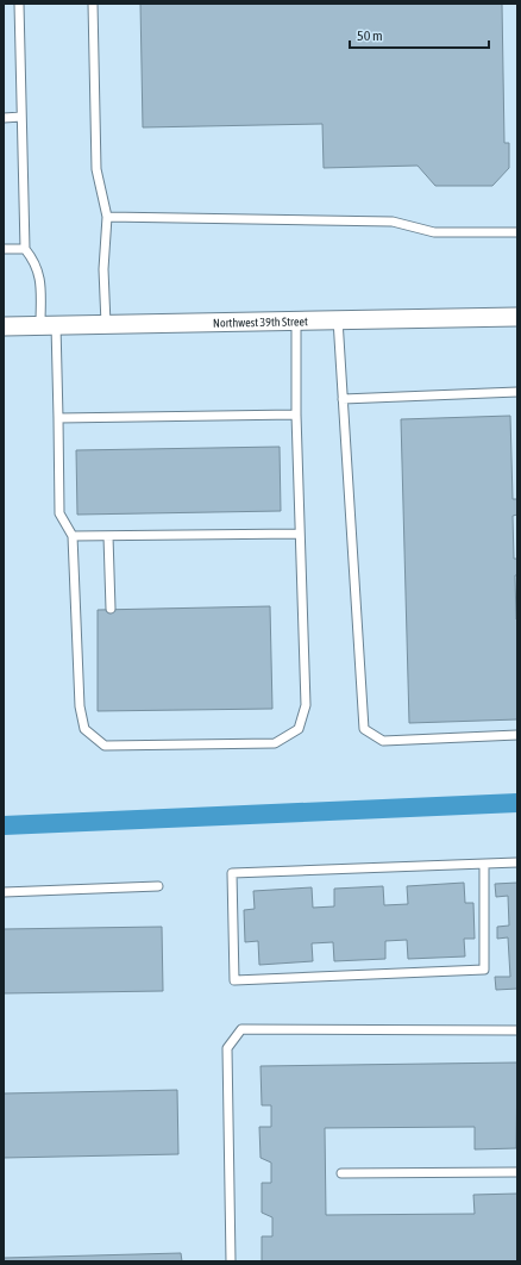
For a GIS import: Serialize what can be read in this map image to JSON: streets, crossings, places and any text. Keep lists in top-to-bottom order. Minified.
{"streets":{"street":["Northwest 39th Street"]},"scale_bar":"50 m"}
